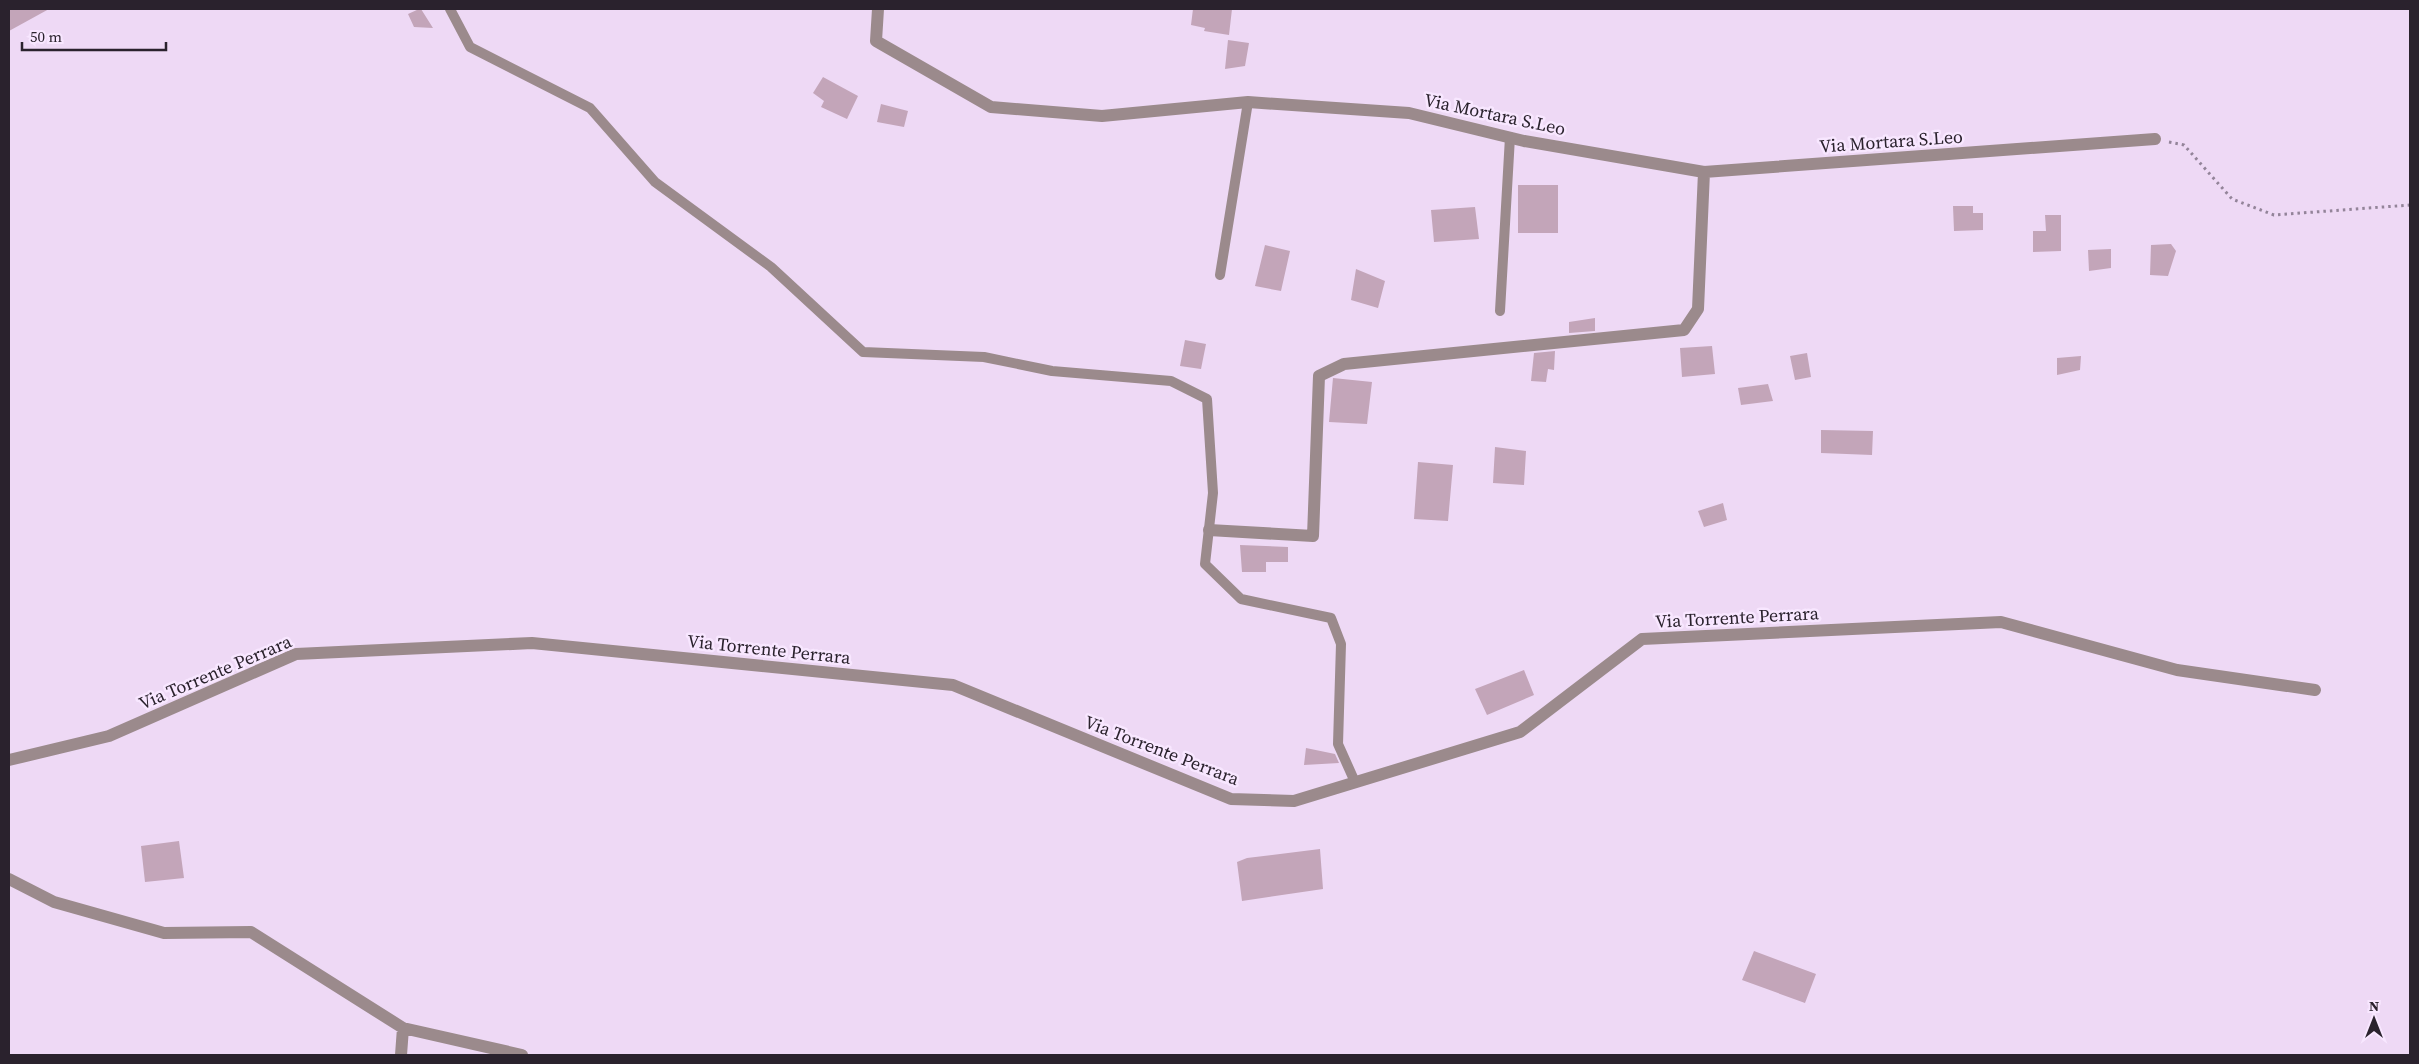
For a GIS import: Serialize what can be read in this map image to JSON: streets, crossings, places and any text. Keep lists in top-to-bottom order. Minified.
{"streets":{"street":["Via Mortara S.Leo","Via Torrente Perrara"]},"scale_bar":"50 m","north":"top"}
